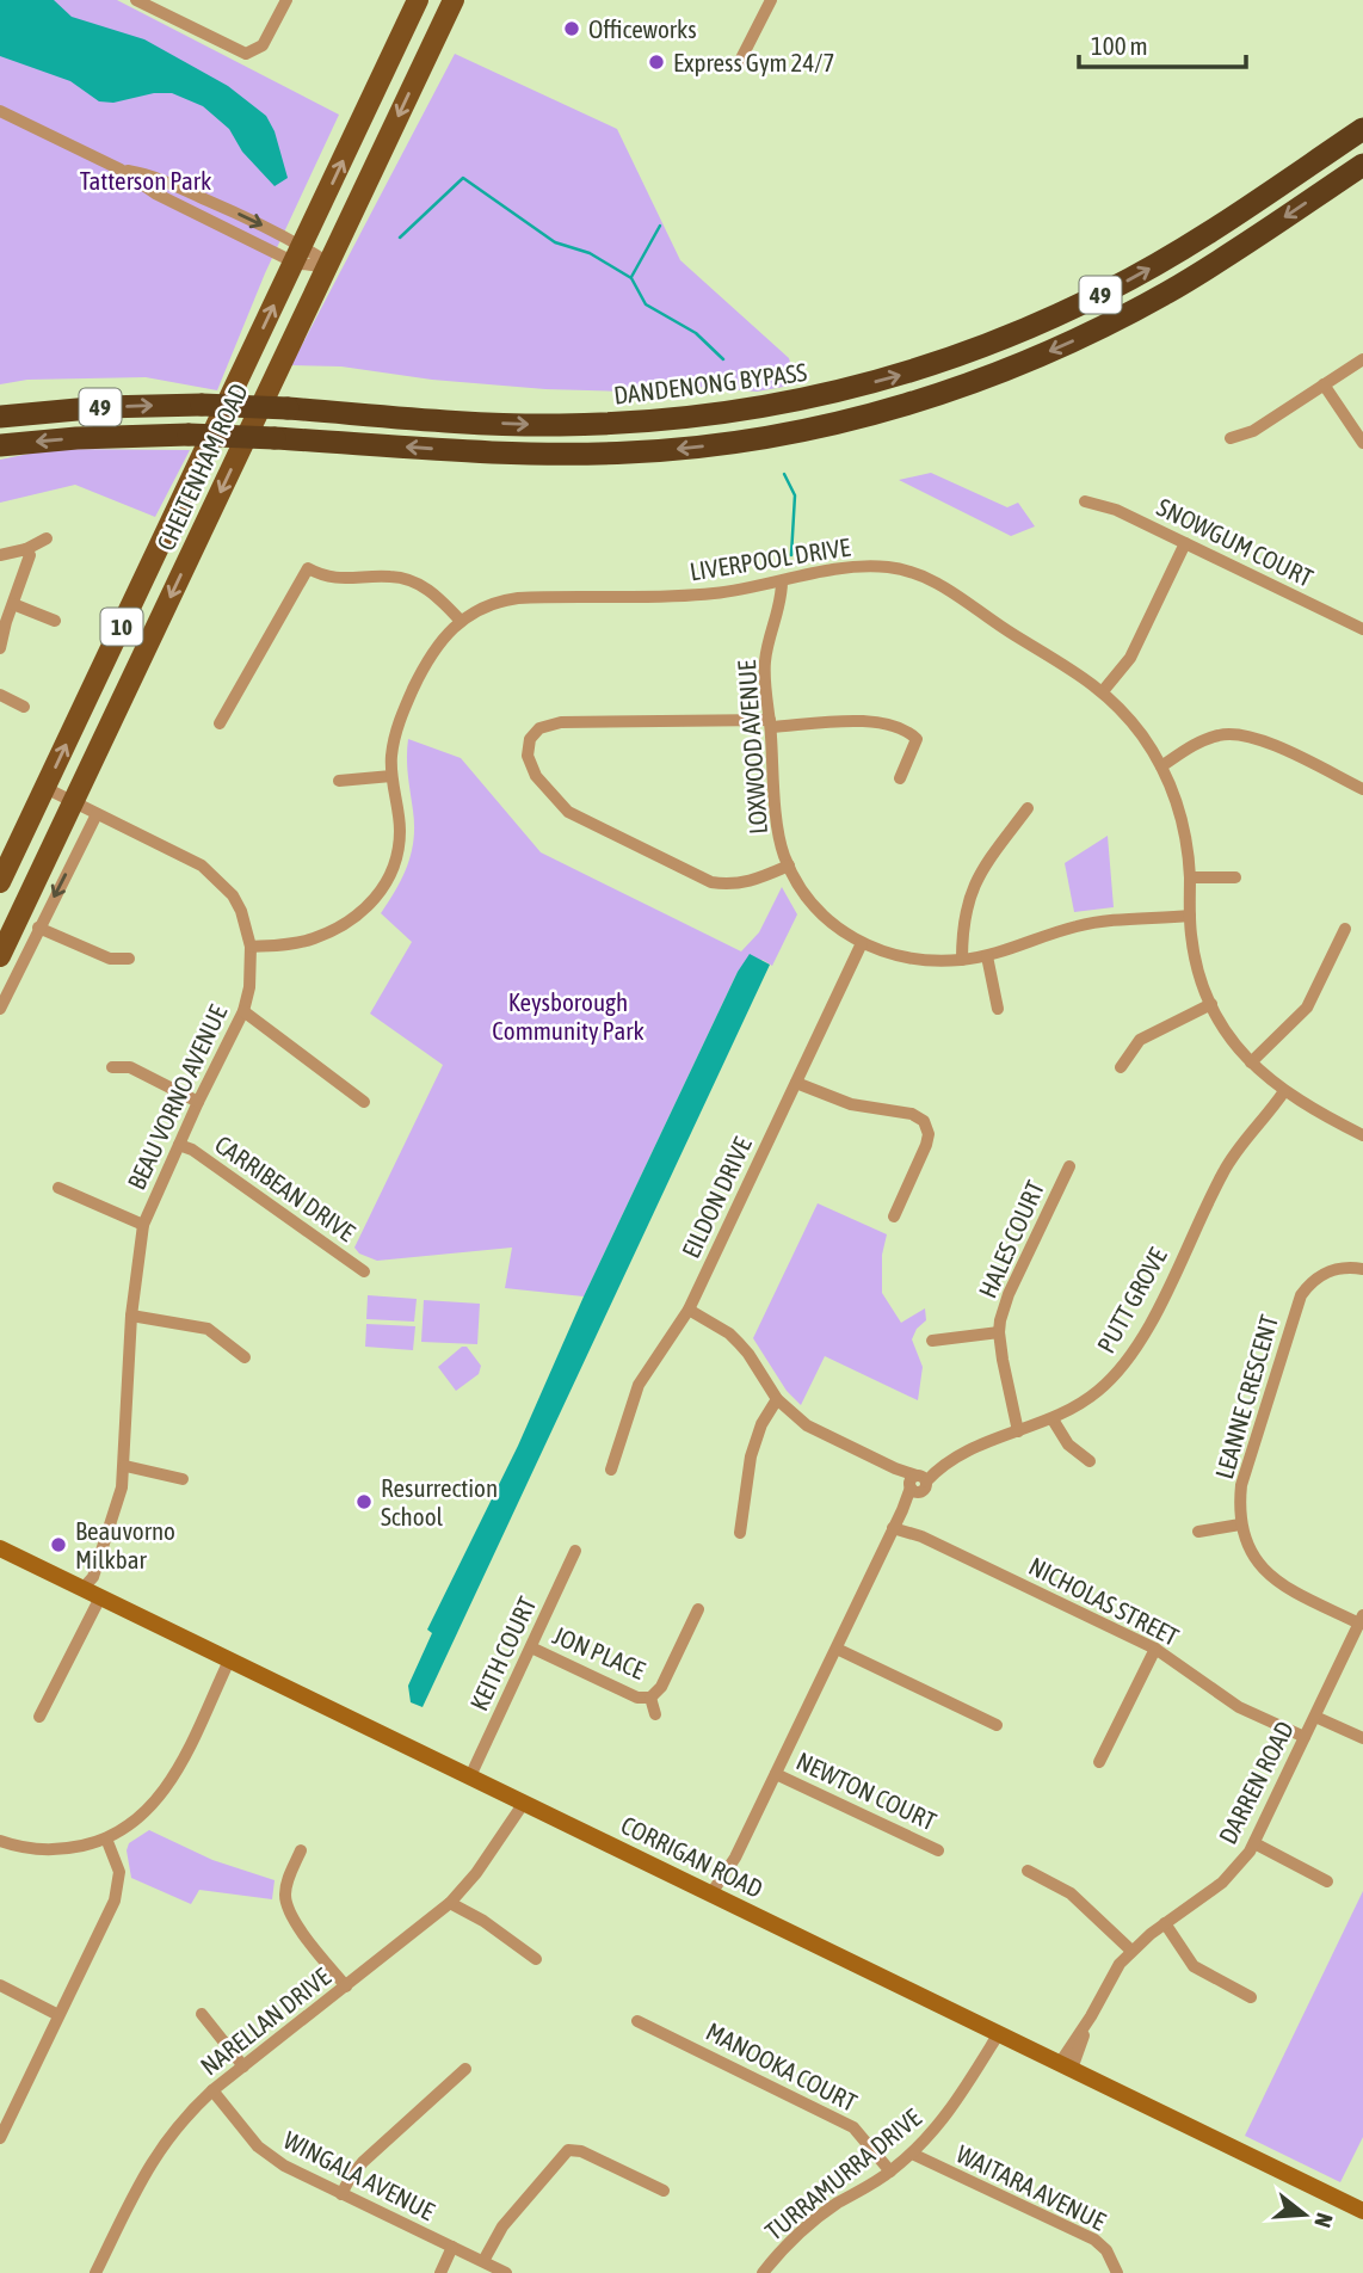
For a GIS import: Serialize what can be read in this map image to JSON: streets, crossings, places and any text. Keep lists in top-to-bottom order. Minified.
{"streets":{"highway":["49","DANDENONG BYPASS"],"main road":["CHELTENHAM ROAD","10","CORRIGAN ROAD"],"street":["SNOWGUM COURT","LIVERPOOL DRIVE","LOXWOOD AVENUE","BEAU VORNO AVENUE","CARRIBEAN DRIVE","EILDON DRIVE","HALES COURT","PUTT GROVE","LEANNE CRESCENT","NICHOLAS STREET","JON PLACE","KEITH COURT","DARREN ROAD","NEWTON COURT","NARELLAN DRIVE","MANOOKA COURT","TURRAMURRA DRIVE","WINGALA AVENUE","WAITARA AVENUE"]},"crossings":[["CHELTENHAM ROAD","BEAU VORNO AVENUE"],["LIVERPOOL DRIVE","LOXWOOD AVENUE"],["LIVERPOOL DRIVE","BEAU VORNO AVENUE"],["LIVERPOOL DRIVE","PUTT GROVE"],["LOXWOOD AVENUE","EILDON DRIVE"],["BEAU VORNO AVENUE","CARRIBEAN DRIVE"],["BEAU VORNO AVENUE","CORRIGAN ROAD"],["HALES COURT","PUTT GROVE"],["PUTT GROVE","NICHOLAS STREET"],["PUTT GROVE","NEWTON COURT"],["PUTT GROVE","CORRIGAN ROAD"],["LEANNE CRESCENT","DARREN ROAD"],["NICHOLAS STREET","DARREN ROAD"],["JON PLACE","KEITH COURT"],["KEITH COURT","CORRIGAN ROAD"],["DARREN ROAD","CORRIGAN ROAD"],["CORRIGAN ROAD","NARELLAN DRIVE"],["CORRIGAN ROAD","TURRAMURRA DRIVE"],["NARELLAN DRIVE","WINGALA AVENUE"],["MANOOKA COURT","TURRAMURRA DRIVE"],["TURRAMURRA DRIVE","WAITARA AVENUE"]],"parks":["Tatterson Park","Keysborough Community Park"],"places":["Officeworks","Express Gym 24/7","Resurrection School","Beauvorno Milkbar"],"scale_bar":"100 m","north":"right"}
